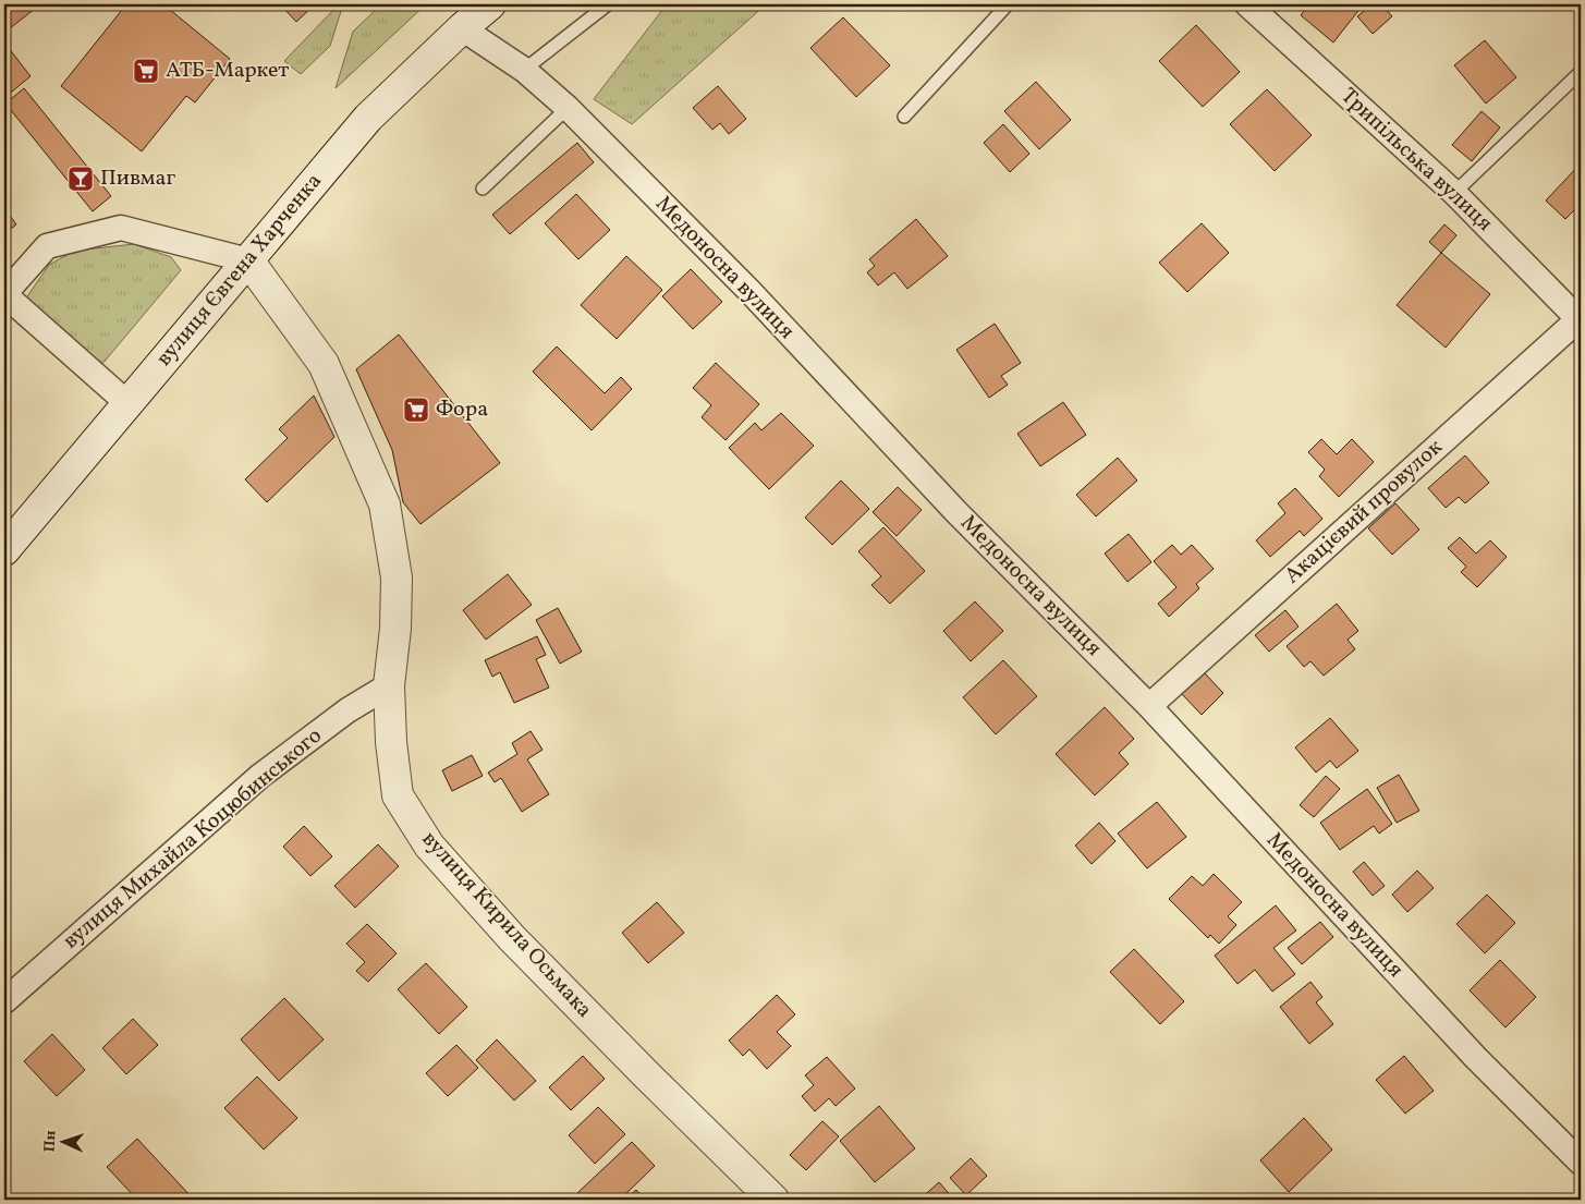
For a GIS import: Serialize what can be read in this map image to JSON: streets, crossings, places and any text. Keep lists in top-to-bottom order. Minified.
{"streets":{"street":["Трипільська вулиця","Медоносна вулиця","вулиця Євгена Харченка","Акацієвий провулок","вулиця Михайла Коцюбинського","вулиця Кирила Осьмака"]},"crossings":[["Трипільська вулиця","Акацієвий провулок"],["Медоносна вулиця","вулиця Євгена Харченка"],["Медоносна вулиця","Акацієвий провулок"],["вулиця Євгена Харченка","вулиця Кирила Осьмака"],["вулиця Михайла Коцюбинського","вулиця Кирила Осьмака"]],"places":{"supermarket":["АТБ-Маркет","Фора"],"bar":["Пивмаг"]},"north":"left"}
